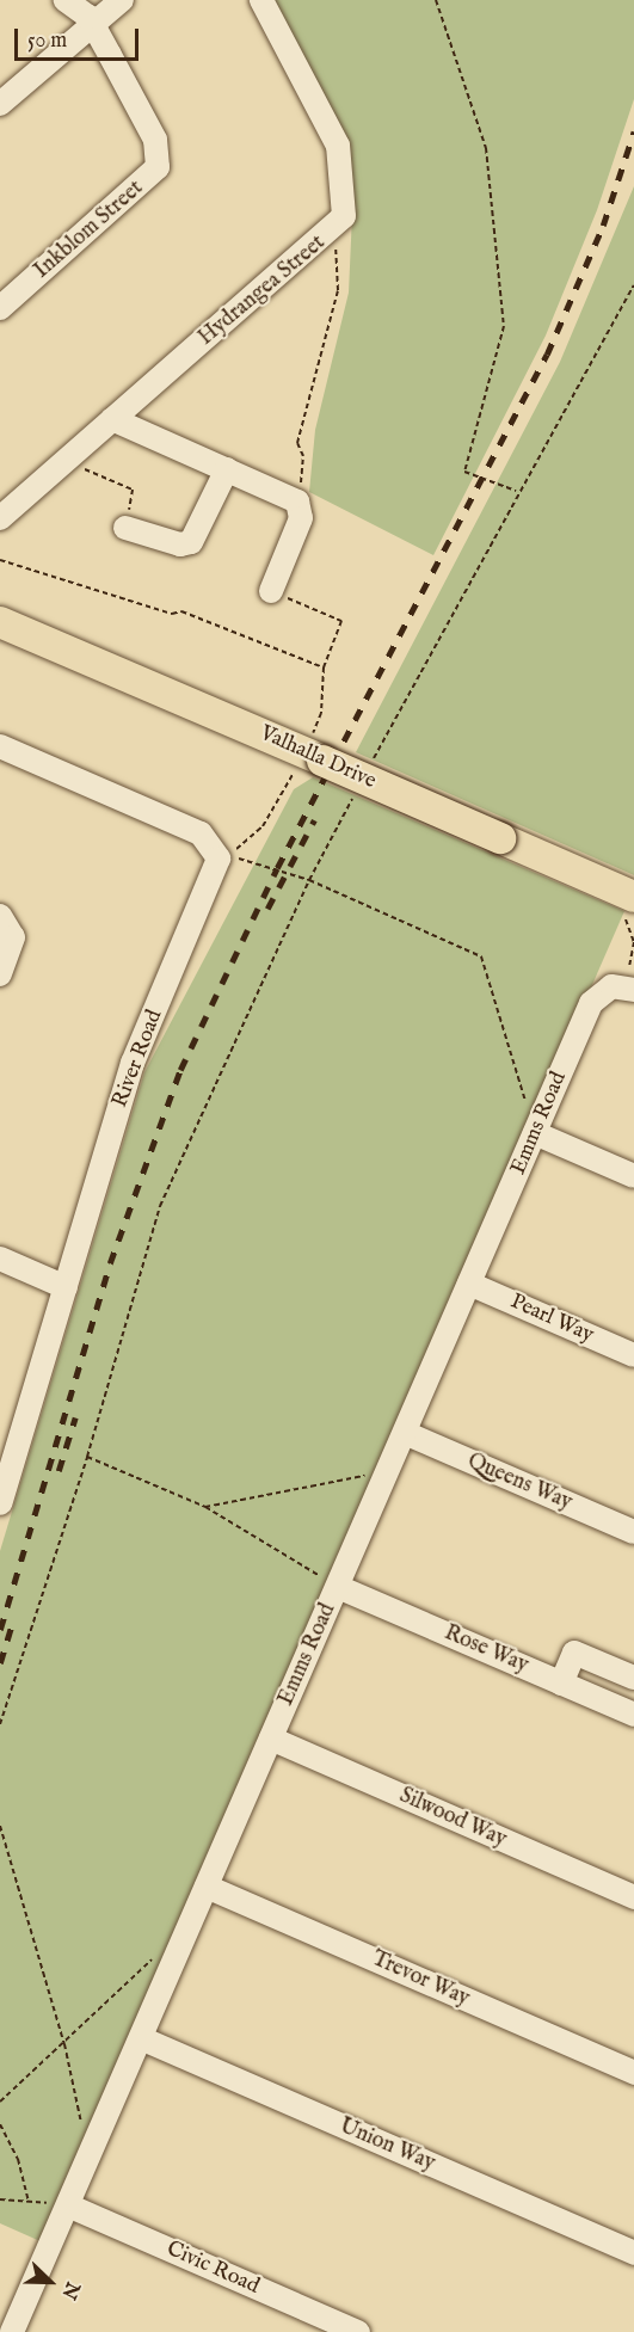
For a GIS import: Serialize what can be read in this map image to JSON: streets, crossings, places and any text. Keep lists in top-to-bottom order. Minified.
{"streets":{"main road":["Valhalla Drive"],"street":["Inkblom Street","Hydrangea Street","River Road","Emms Road","Pearl Way","Queens Way","Rose Way","Silwood Way","Trevor Way","Union Way","Civic Road"]},"crossings":[["Emms Road","Pearl Way"],["Emms Road","Queens Way"],["Emms Road","Rose Way"],["Emms Road","Silwood Way"],["Emms Road","Trevor Way"],["Emms Road","Union Way"],["Emms Road","Civic Road"]],"scale_bar":"50 m","north":"bottom right"}
